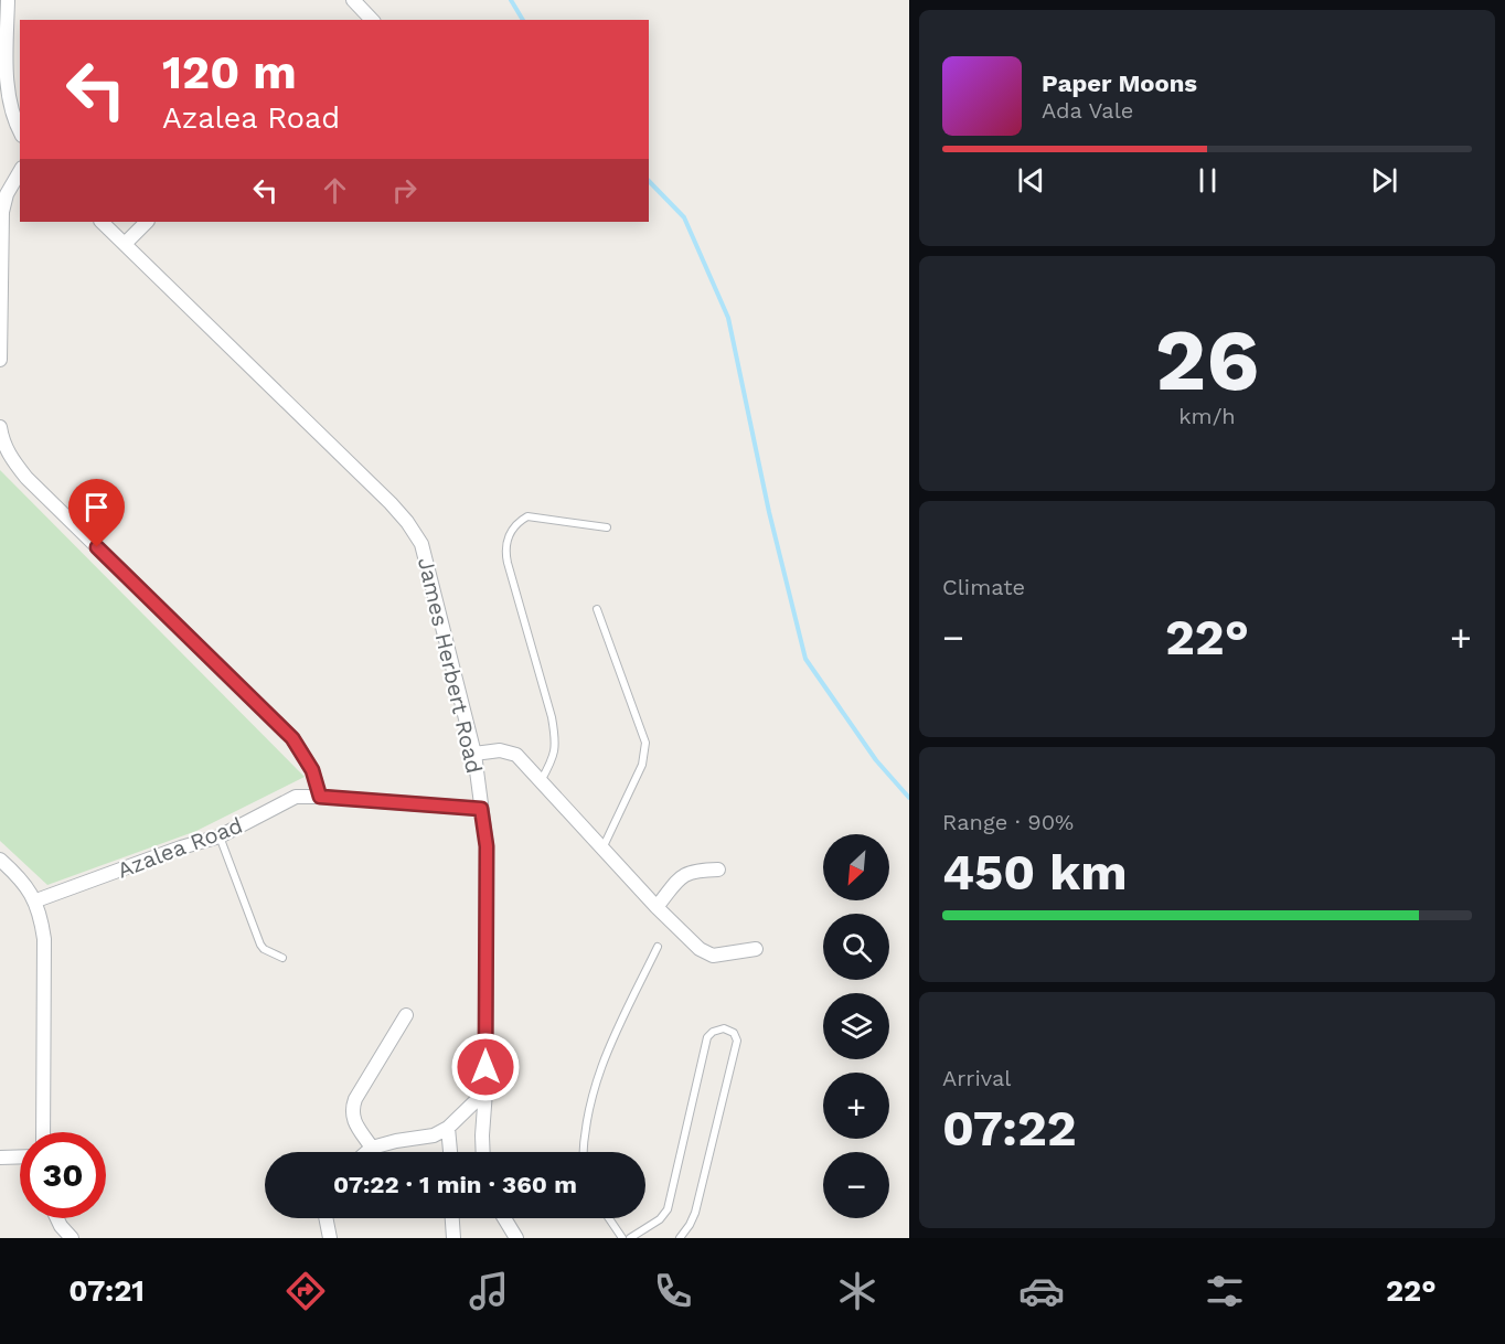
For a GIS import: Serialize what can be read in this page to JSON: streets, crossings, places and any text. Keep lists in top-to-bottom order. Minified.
{"streets":{"street":["James Herbert Road","Azalea Road"]},"crossings":[["James Herbert Road","Azalea Road"]],"north":"bottom left","page":{"turn":["120 m","Azalea Road"],"song":["Paper Moons","Ada Vale"],"tile":[["26","km/h"],"Climate",["Range · 90%","450 km"],["Arrival","07:22"]],"heat":["−","22°","+"],"map_buttons":["+","−"],"limit":"30","trip":"07:22 · 1 min · 360 m","tabs":["07:21","22°"]}}
